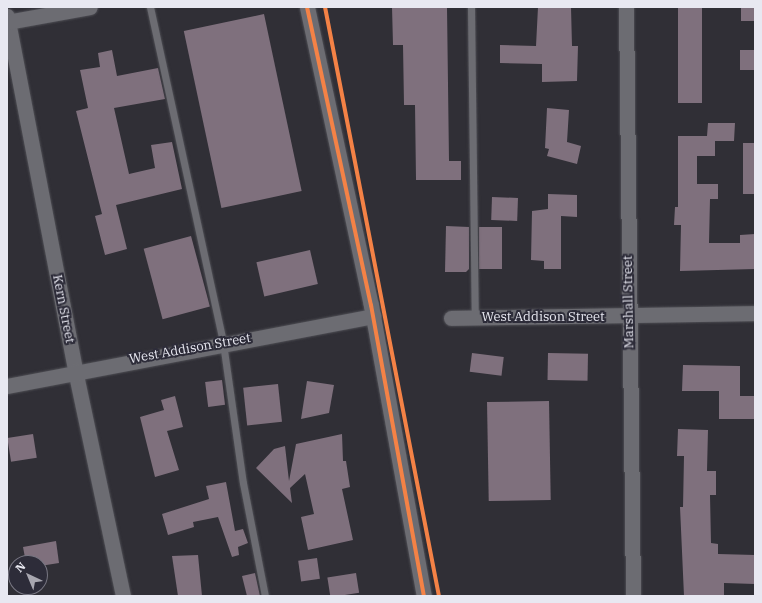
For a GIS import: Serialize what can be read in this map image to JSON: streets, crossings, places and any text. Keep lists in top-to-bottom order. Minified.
{"streets":{"street":["Marshall Street","Kern Street","West Addison Street"]},"crossings":[["Marshall Street","West Addison Street"],["Kern Street","West Addison Street"]],"north":"top left"}
